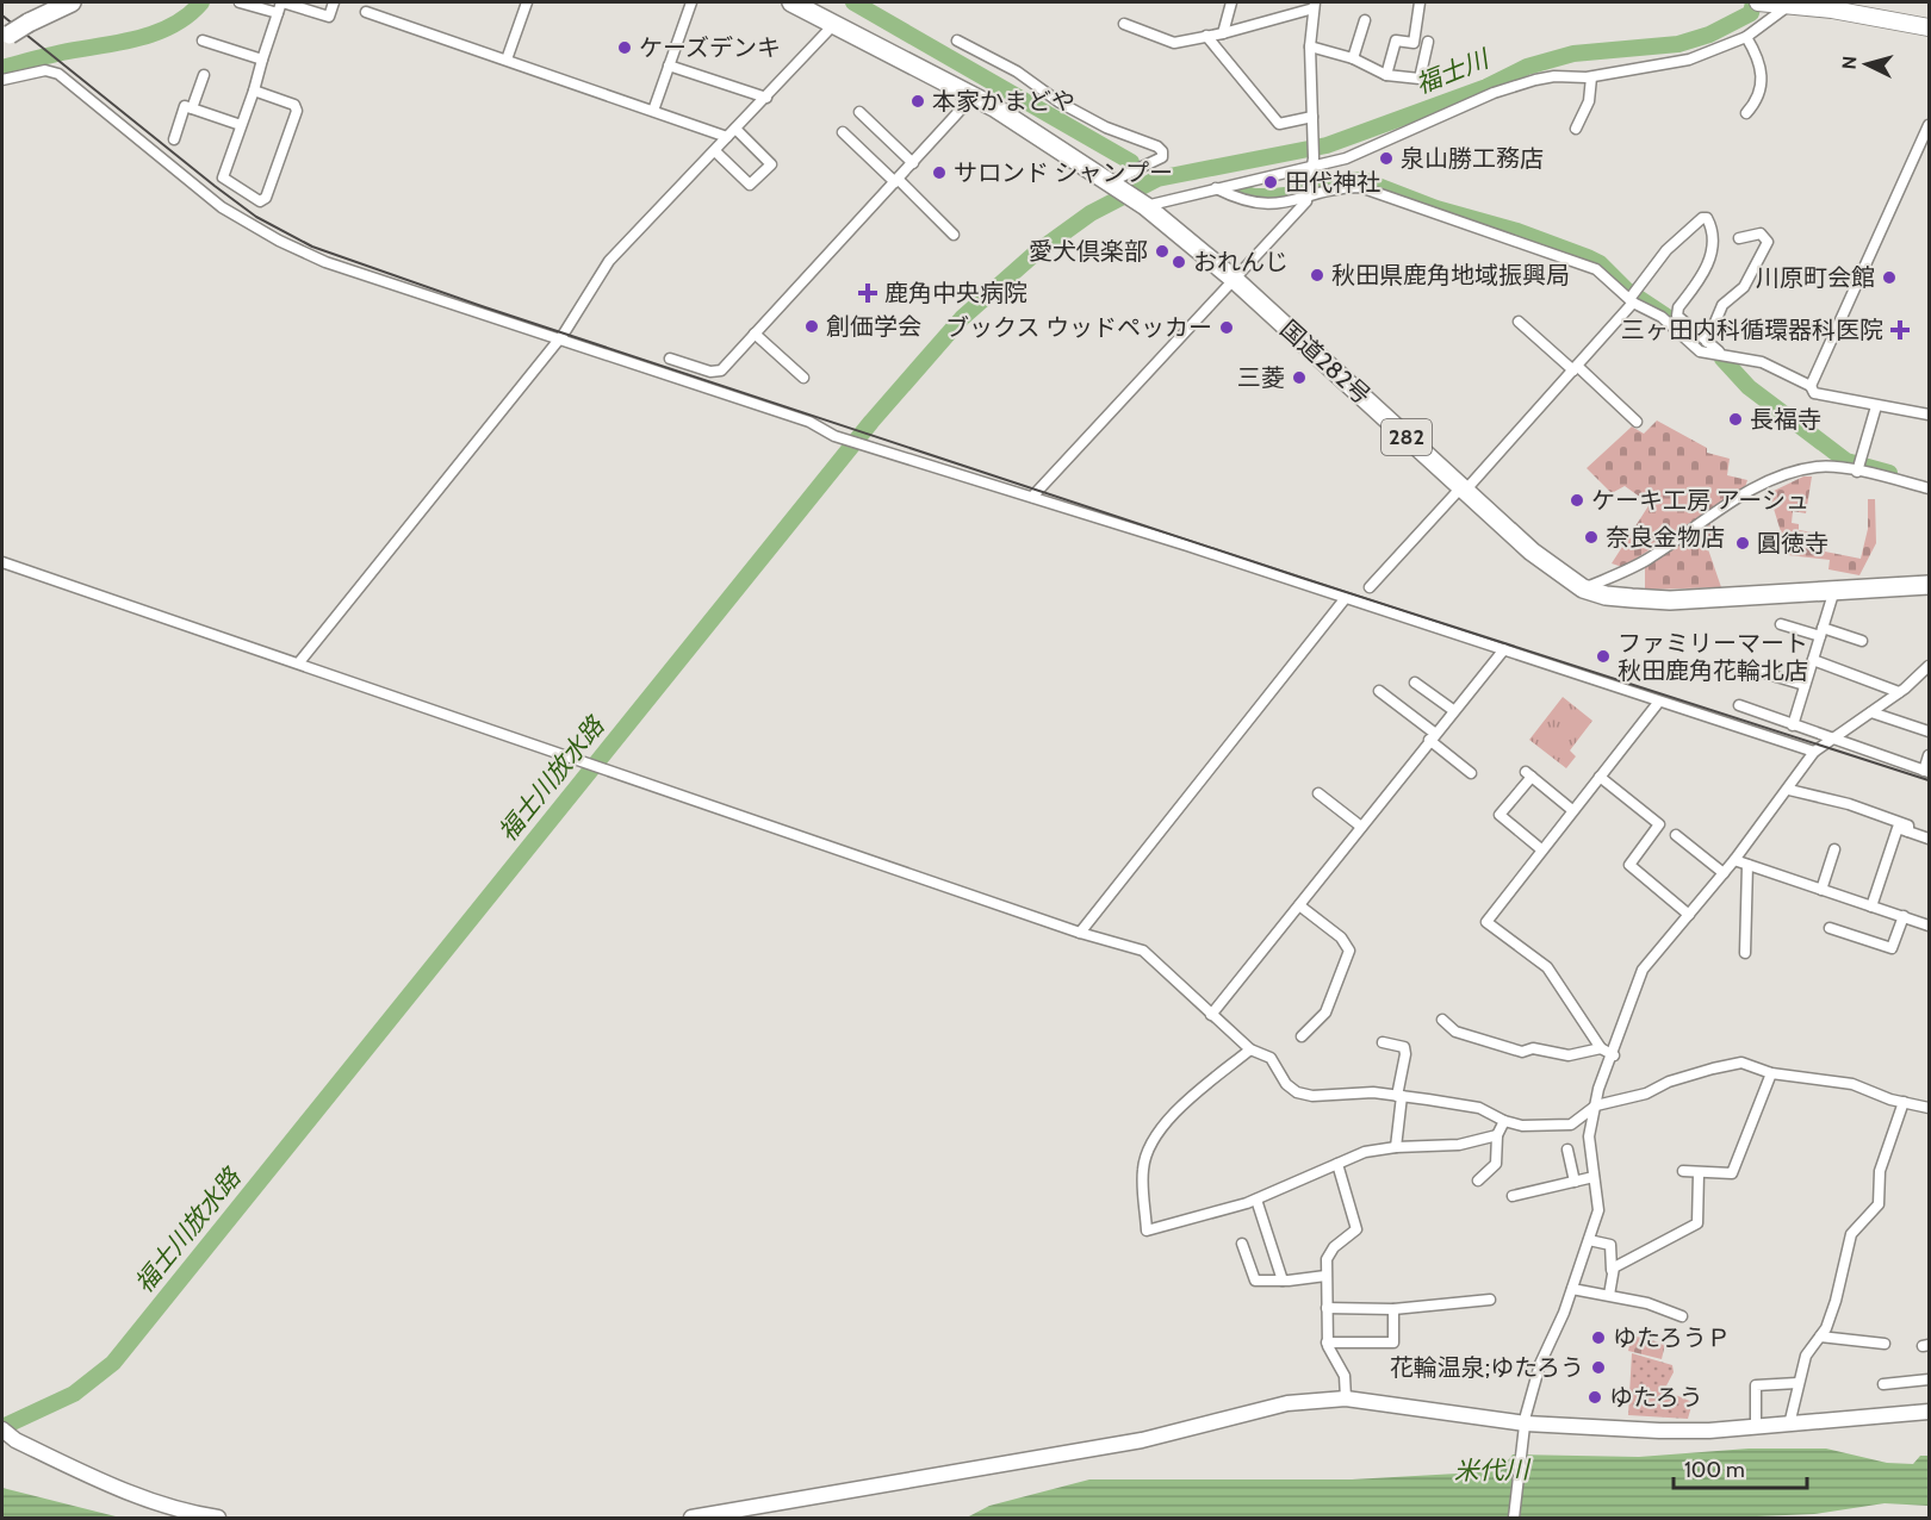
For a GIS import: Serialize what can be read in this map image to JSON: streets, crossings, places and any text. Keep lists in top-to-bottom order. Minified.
{"streets":{"highway":["国道282号","282"]},"water":["福士川","福士川放水路","米代川"],"places":{"other":["ケーズデンキ","本家かまどや","泉山勝工務店","サロンド シャンプー","田代神社","愛犬倶楽部","おれんじ","秋田県鹿角地域振興局","川原町会館","創価学会","ブックス ウッドペッカー","三菱","長福寺","ケーキ工房 アーシュ","奈良金物店","圓徳寺","ファミリーマート 秋田鹿角花輪北店","ゆたろうＰ","花輪温泉;ゆたろう","ゆたろう"],"health":["鹿角中央病院","三ヶ田内科循環器科医院"]},"scale_bar":"100 m","north":"left"}
